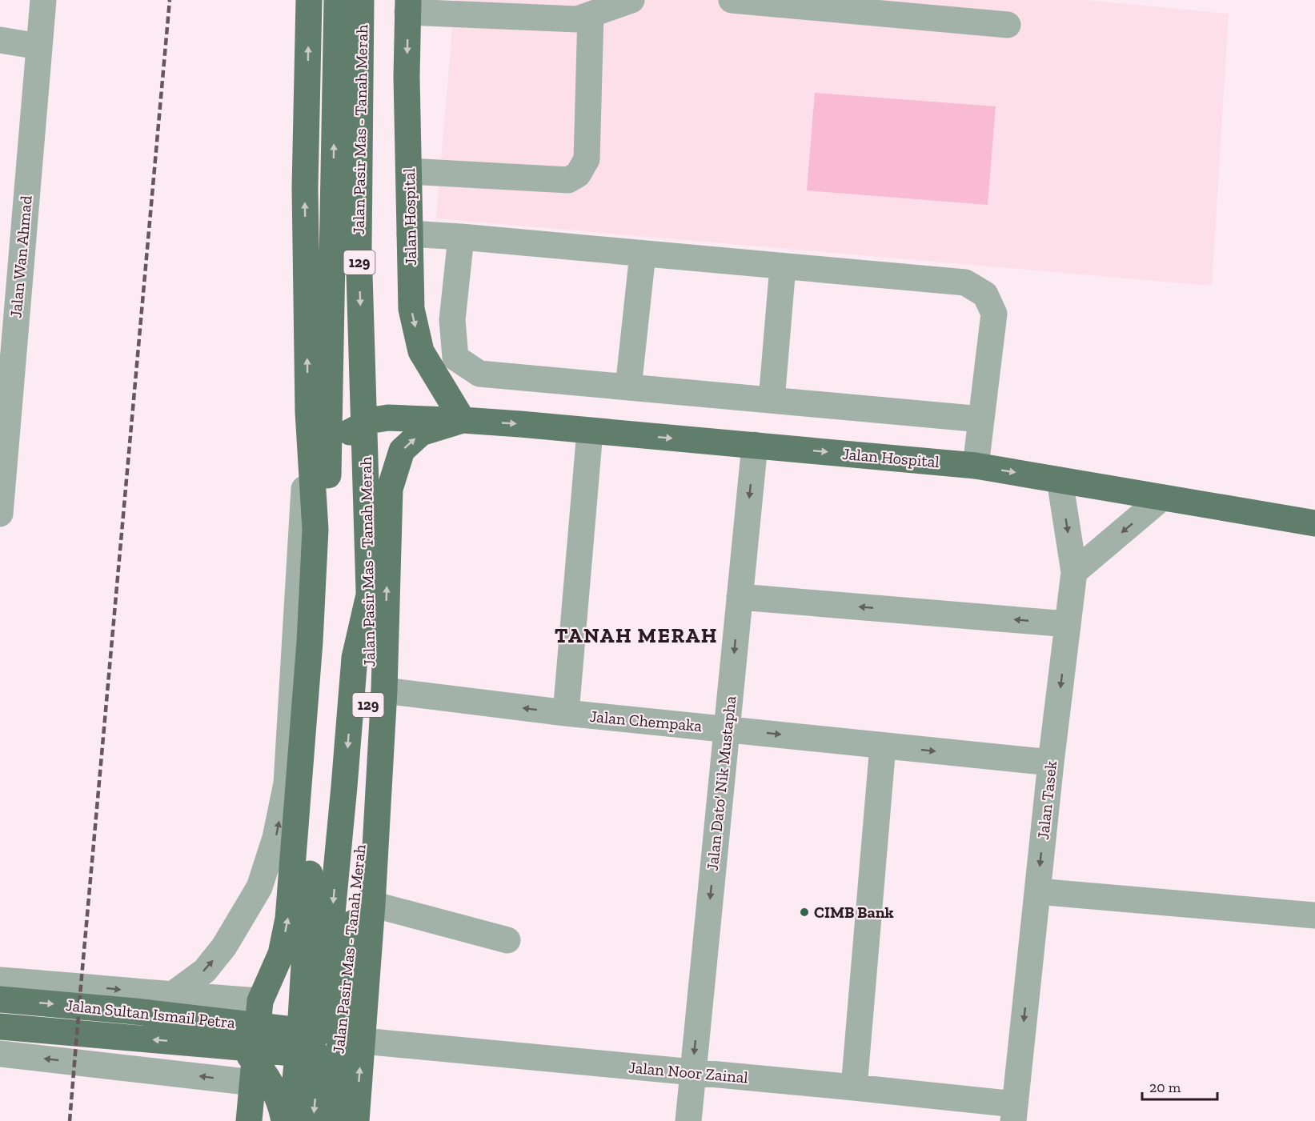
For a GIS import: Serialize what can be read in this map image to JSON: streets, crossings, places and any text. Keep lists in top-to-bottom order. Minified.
{"streets":{"main road":["Jalan Pasir Mas - Tanah Merah","Jalan Hospital","129","Jalan Sultan Ismail Petra"],"street":["Jalan Wan Ahmad","Jalan Chempaka","Jalan Dato' Nik Mustapha","Jalan Tasek","Jalan Noor Zainal"]},"crossings":[["Jalan Pasir Mas - Tanah Merah","Jalan Sultan Ismail Petra"],["Jalan Hospital","Jalan Chempaka"],["Jalan Hospital","Jalan Dato' Nik Mustapha"],["Jalan Hospital","Jalan Tasek"],["Jalan Hospital","Jalan Noor Zainal"],["Jalan Chempaka","Jalan Dato' Nik Mustapha"],["Jalan Chempaka","Jalan Tasek"],["Jalan Dato' Nik Mustapha","Jalan Noor Zainal"],["Jalan Tasek","Jalan Noor Zainal"]],"districts":["TANAH MERAH"],"places":["CIMB Bank"],"scale_bar":"20 m"}
